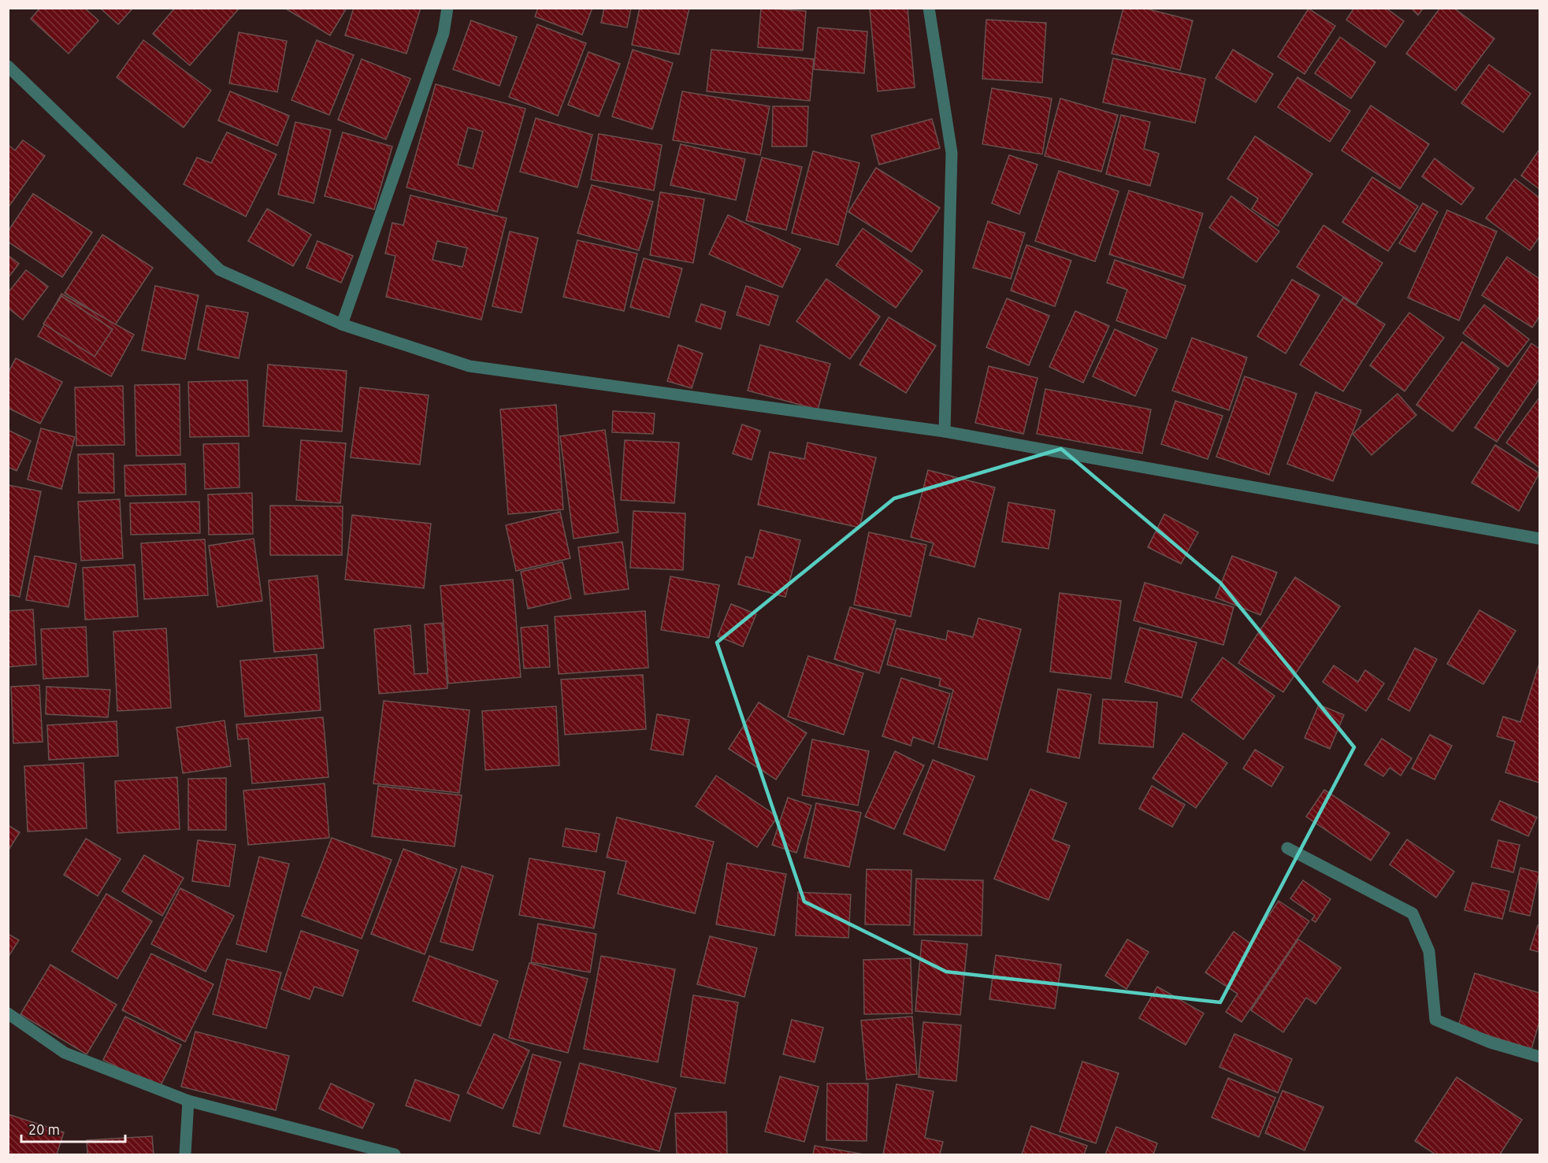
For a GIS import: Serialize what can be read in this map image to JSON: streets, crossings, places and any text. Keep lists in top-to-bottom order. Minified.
{"scale_bar":"20 m"}
